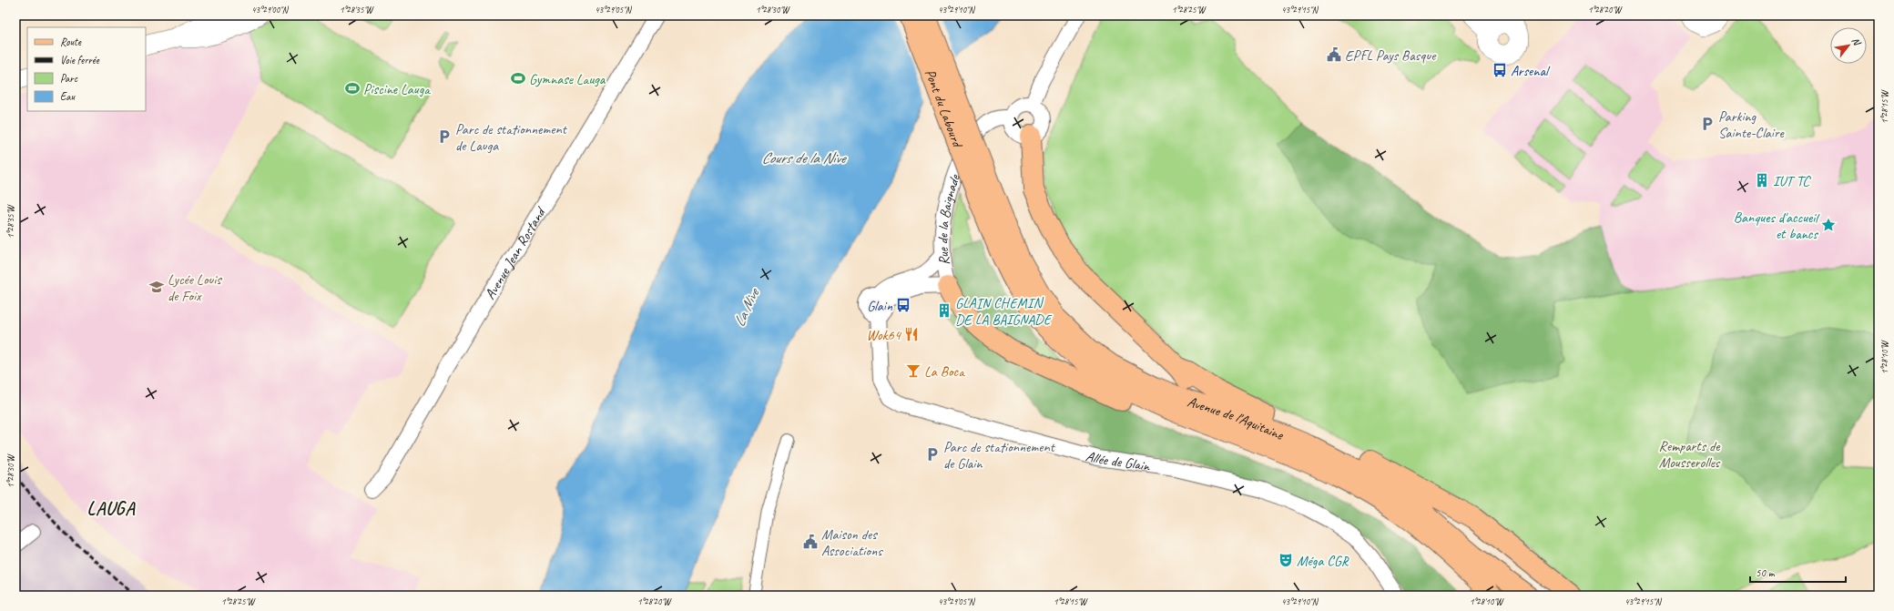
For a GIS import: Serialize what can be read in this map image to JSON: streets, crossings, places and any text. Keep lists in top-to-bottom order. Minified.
{"streets":{"main road":["Pont du Labourd","Avenue de l'Aquitaine"],"street":["Rue de la Baignade","Avenue Jean Rostand","Allée de Glain"]},"crossings":[["Pont du Labourd","Avenue de l'Aquitaine"]],"districts":["LAUGA"],"water":["Cours de la Nive","La Nive"],"parks":["Remparts de Mousserolles"],"places":{"public building":["EPFL Pays Basque","Maison des Associations"],"bus stop":["Arsenal","Glain"],"sports":["Gymnase Lauga","Piscine Lauga"],"parking":["Parking Sainte-Claire","Parc de stationnement de Lauga","Parc de stationnement de Glain"],"building":["IUT TC","GLAIN CHEMIN DE LA BAIGNADE"],"place":["Banques d'accueil et bancs"],"school or university":["Lycée Louis de Foix"],"restaurant":["Wok64"],"bar":["La Boca"],"theatre":["Méga CGR"]},"legend":["Route","Voie ferrée","Parc","Eau"],"scale_bar":"50 m","north":"top right","coordinates":["43°29'00\"N","1°28'35\"W","43°29'05\"N","1°28'30\"W","43°29'10\"N","1°28'25\"W","43°29'15\"N","1°28'20\"W","1°28'15\"W","1°28'10\"W"]}
